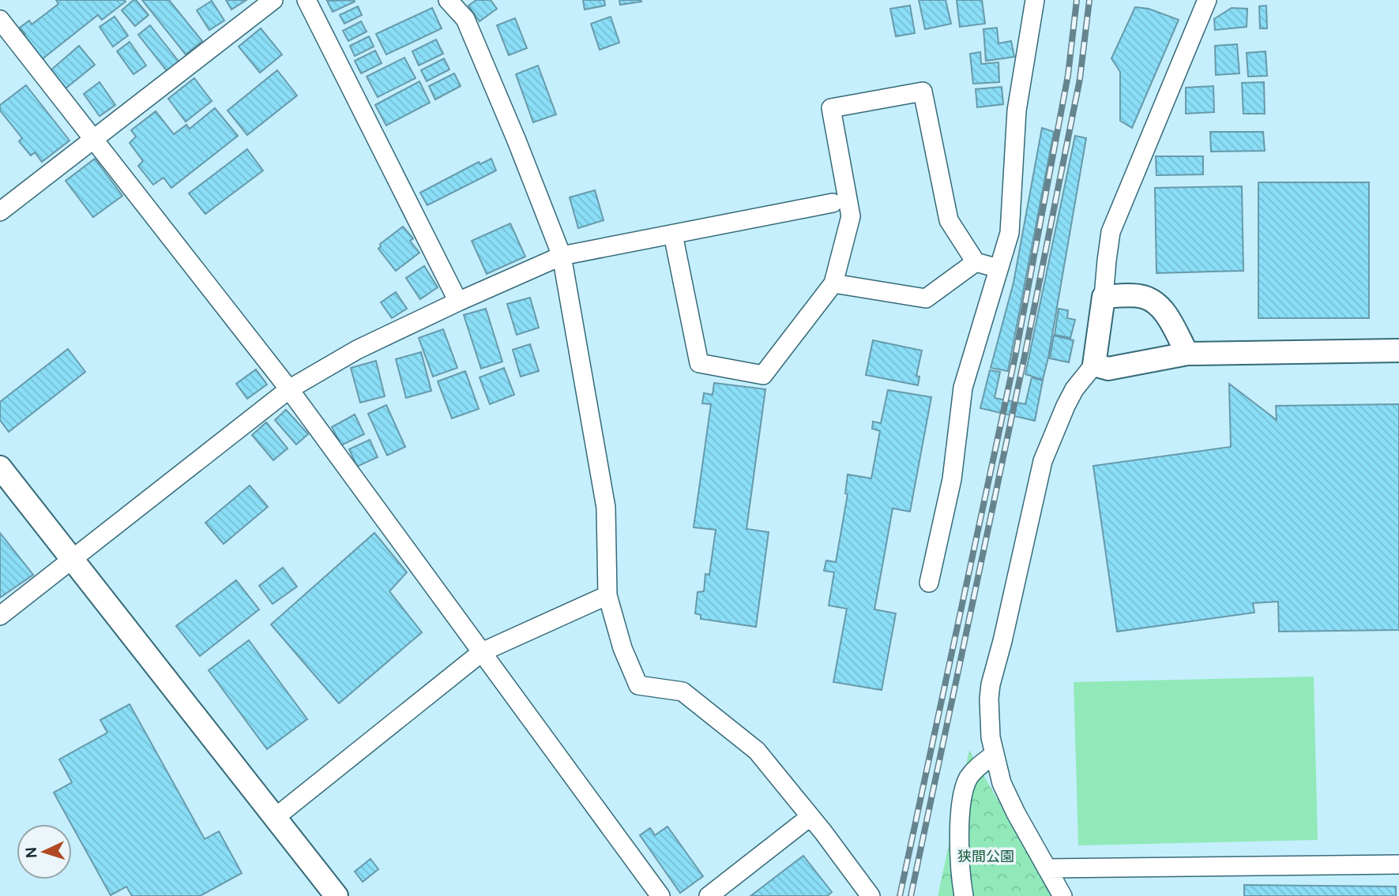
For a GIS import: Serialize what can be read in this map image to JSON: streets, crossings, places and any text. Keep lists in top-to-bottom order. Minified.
{"parks":["狭間公園"],"north":"left"}
